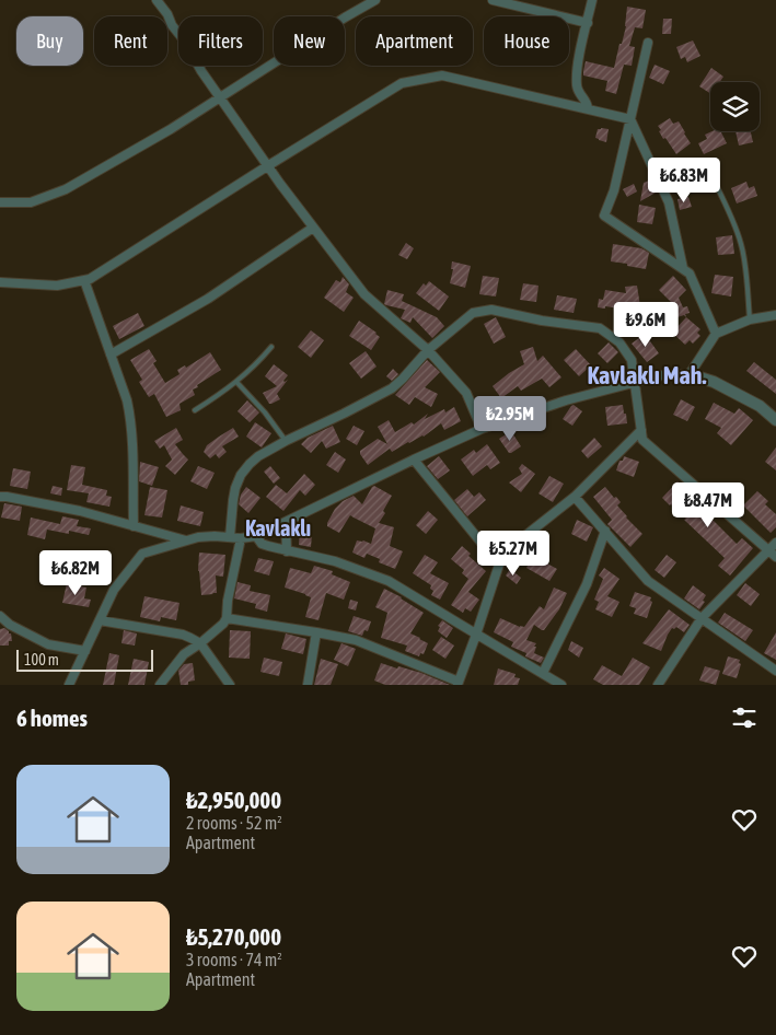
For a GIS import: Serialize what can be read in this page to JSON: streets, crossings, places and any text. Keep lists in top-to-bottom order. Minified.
{"districts":["Kavlaklı Mah.","Kavlaklı"],"scale_bar":"100 m","page":{"chip":["Buy","Rent","Filters","New","Apartment","House"],"price":["₺6.83M","₺9.6M","₺2.95M","₺8.47M","₺5.27M","₺6.82M"],"scale":"100 m","heading":"6 homes","list":[{"name":"₺2,950,000","note":"2 rooms · 52 m² · Apartment"},{"name":"₺5,270,000","note":"3 rooms · 74 m² · Apartment"}]}}
